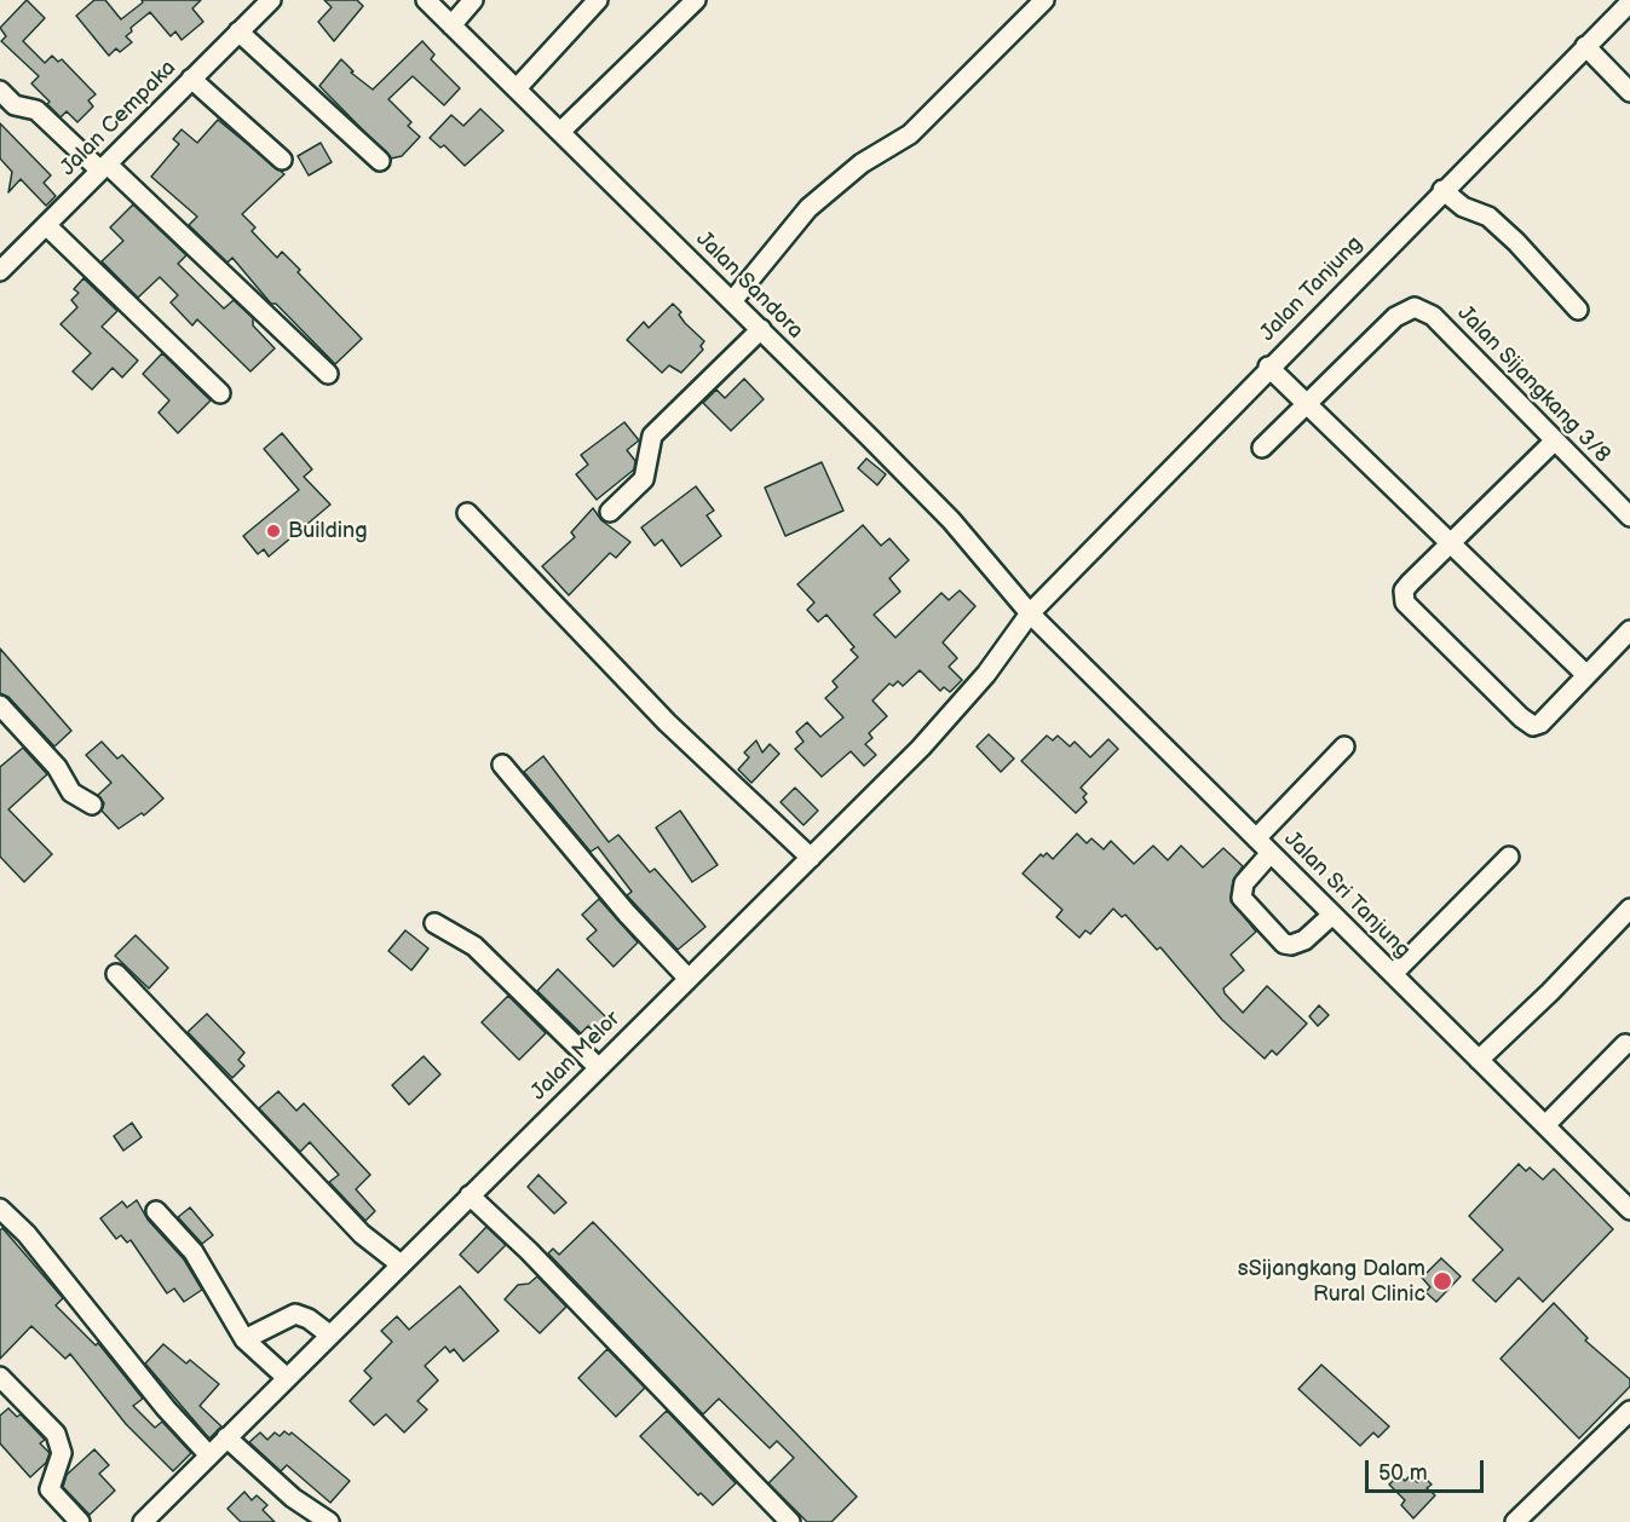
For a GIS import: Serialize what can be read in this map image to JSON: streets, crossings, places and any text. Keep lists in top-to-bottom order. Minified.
{"streets":{"street":["Jalan Cempaka","Jalan Sandora","Jalan Tanjung","Jalan Sijangkang 3/8","Jalan Sri Tanjung","Jalan Melor"]},"crossings":[["Jalan Sandora","Jalan Tanjung"],["Jalan Sandora","Jalan Sri Tanjung"],["Jalan Sandora","Jalan Melor"],["Jalan Tanjung","Jalan Sri Tanjung"],["Jalan Tanjung","Jalan Melor"],["Jalan Sri Tanjung","Jalan Melor"]],"places":["Building","sSijangkang Dalam Rural Clinic"],"scale_bar":"50 m"}
